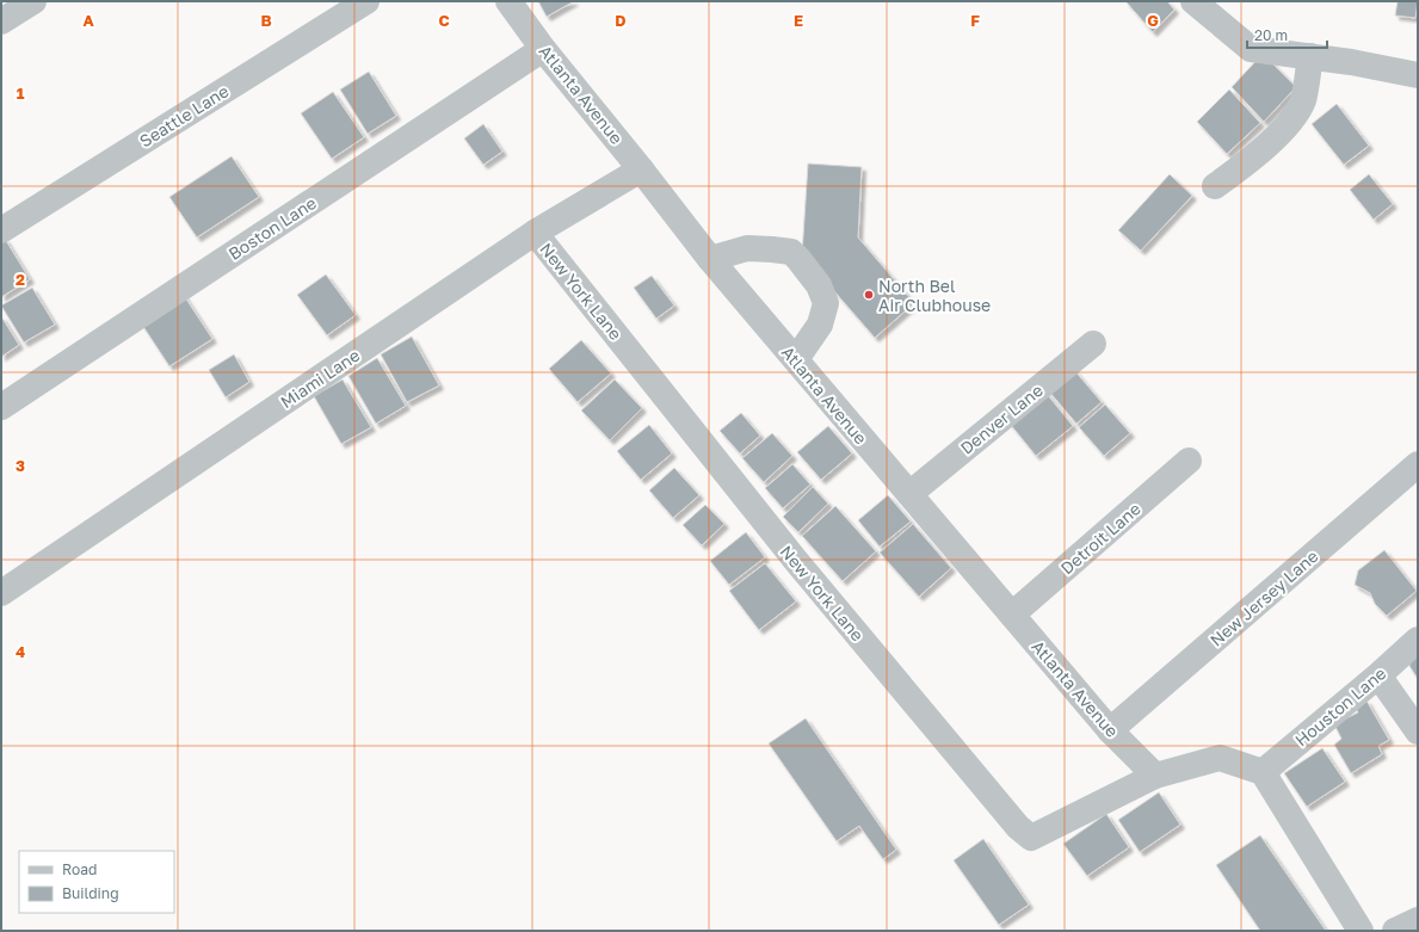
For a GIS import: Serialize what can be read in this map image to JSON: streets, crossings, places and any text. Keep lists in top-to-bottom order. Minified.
{"streets":{"street":["Atlanta Avenue","Seattle Lane","Boston Lane","New York Lane","Miami Lane","Denver Lane","Detroit Lane","New Jersey Lane","Houston Lane"]},"crossings":[["Atlanta Avenue","Boston Lane"],["Atlanta Avenue","New York Lane"],["Atlanta Avenue","Miami Lane"],["Atlanta Avenue","Denver Lane"],["Atlanta Avenue","Detroit Lane"],["Atlanta Avenue","New Jersey Lane"],["New York Lane","Miami Lane"]],"places":["North Bel Air Clubhouse"],"legend":["Road","Building"],"scale_bar":"20 m","grid":{"columns":["A","B","C","D","E","F","G"],"rows":["1","2","3","4"]}}
